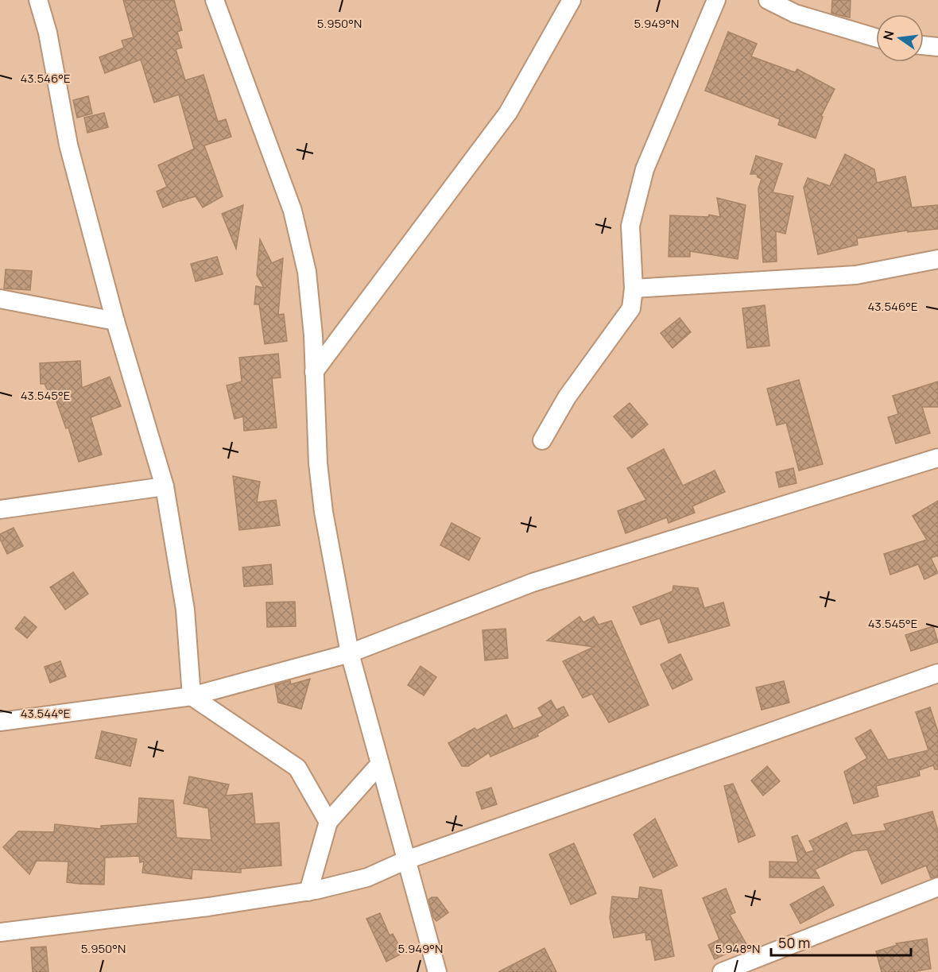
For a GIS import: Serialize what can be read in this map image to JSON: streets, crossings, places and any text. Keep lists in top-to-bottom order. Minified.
{"scale_bar":"50 m","north":"left","coordinates":["5.950°N","5.949°N","43.546°E","43.545°E","43.544°E","5.948°N"]}
